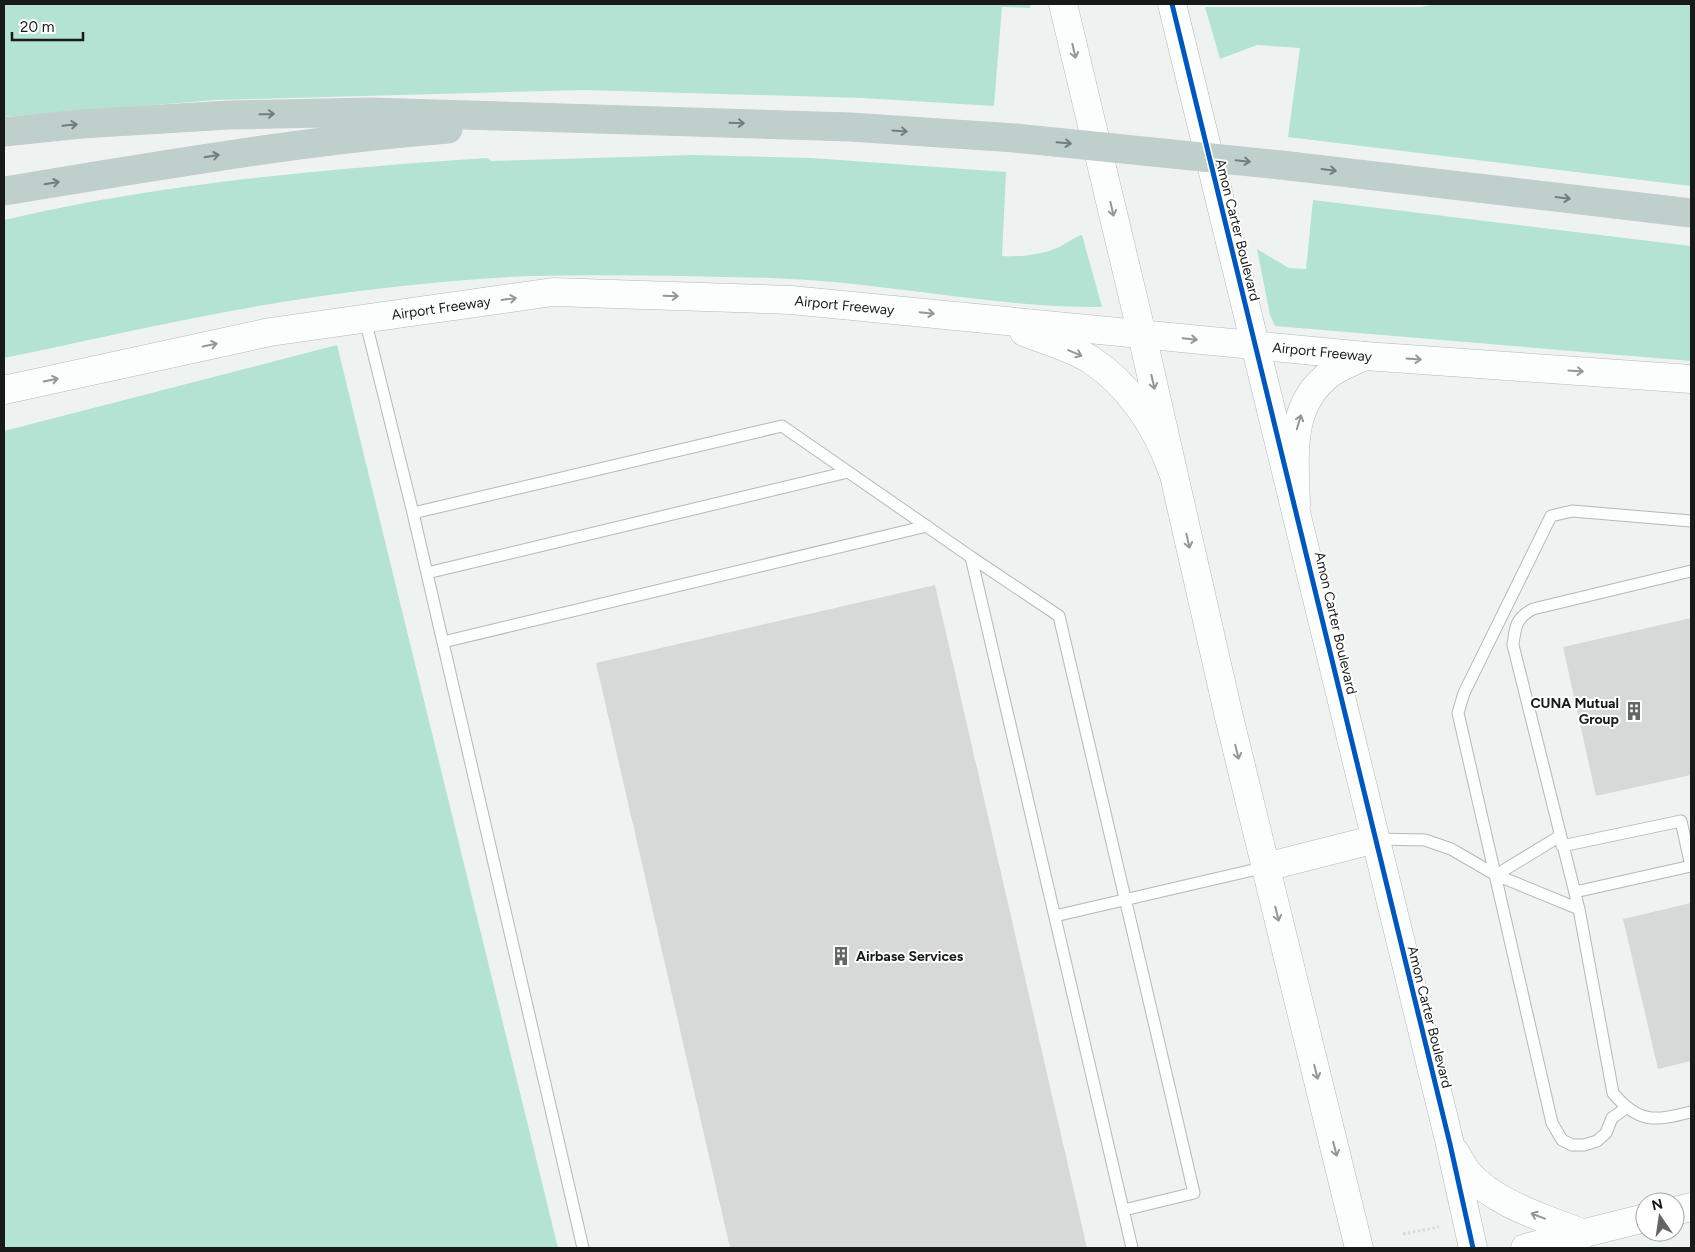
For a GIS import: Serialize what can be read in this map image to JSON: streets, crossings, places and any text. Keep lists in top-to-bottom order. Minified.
{"streets":{"street":["Amon Carter Boulevard","Airport Freeway"]},"crossings":[["Amon Carter Boulevard","Airport Freeway"]],"one_way":["Airport Freeway"],"places":{"building":["CUNA Mutual Group","Airbase Services"]},"scale_bar":"20 m","north":"top"}
